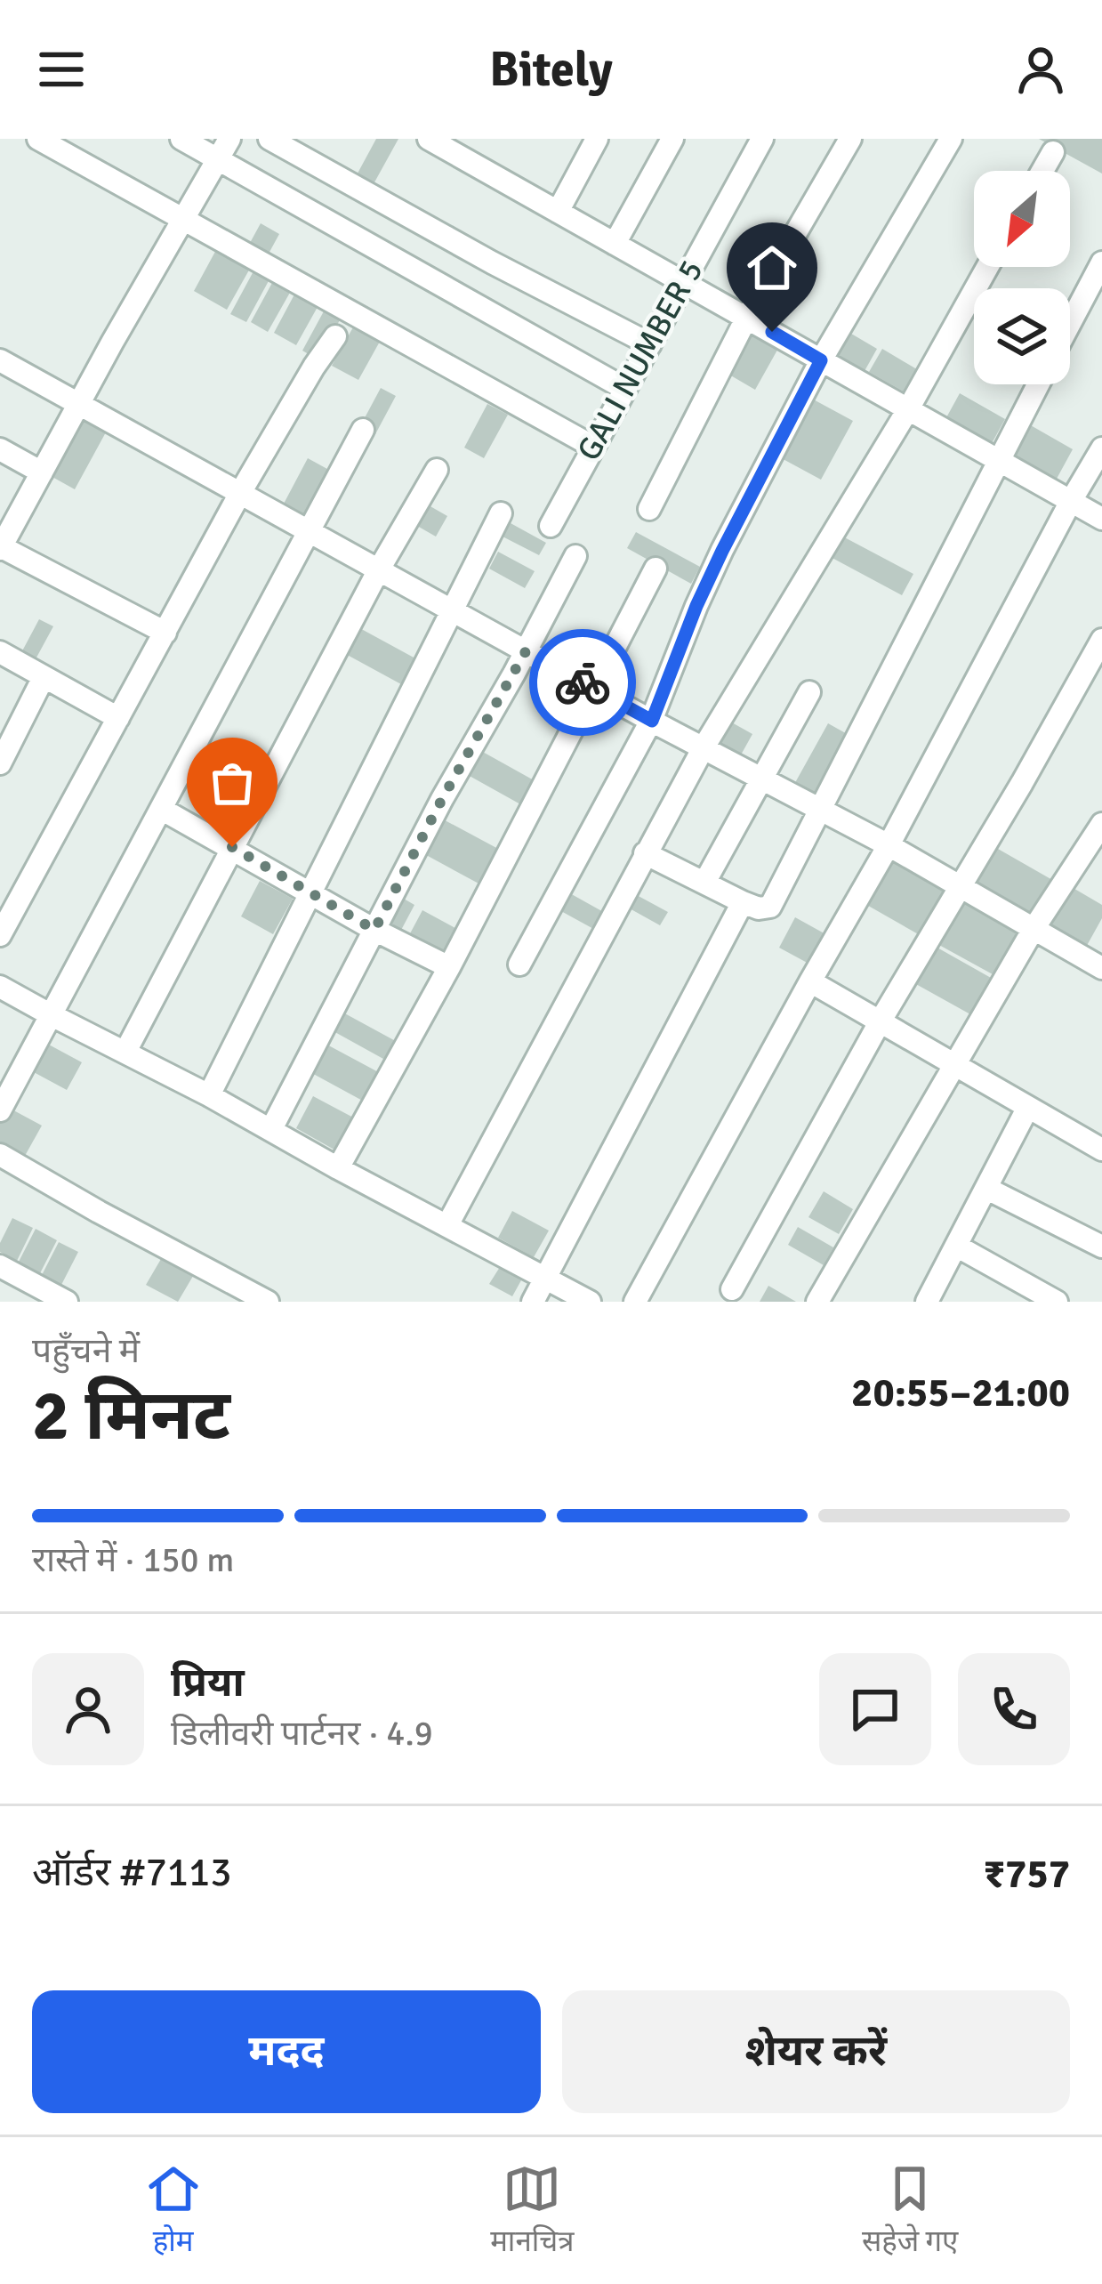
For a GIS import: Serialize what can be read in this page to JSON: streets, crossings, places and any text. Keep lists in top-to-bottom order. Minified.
{"streets":{"street":["GALI NUMBER 5"]},"north":"bottom left","page":{"header":"Bitely","heading":["2 मिनट","पहुँचने में","20:55–21:00"],"panel":["प्रिया","डिलीवरी पार्टनर · 4.9","ऑर्डर #7113","₹757"],"bar":"रास्ते में · 150 m","buttons":["मदद","शेयर करें"],"tabs":["होम","मानचित्र","सहेजे गए"]}}
